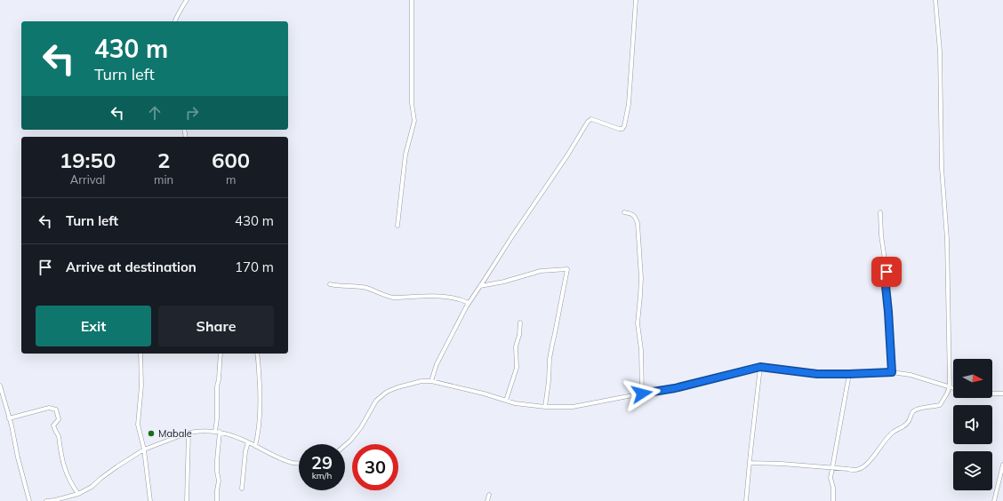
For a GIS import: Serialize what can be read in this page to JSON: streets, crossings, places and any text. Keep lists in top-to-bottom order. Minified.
{"places":["Mabale"],"north":"right","page":{"turn":["430 m","Turn left"],"eta":["19:50","Arrival","2","min","600","m"],"list":[{"name":"Turn left","value":"430 m"},{"name":"Arrive at destination","value":"170 m"}],"buttons":["Exit","Share"],"speed":"29 km/h","limit":"30"}}
